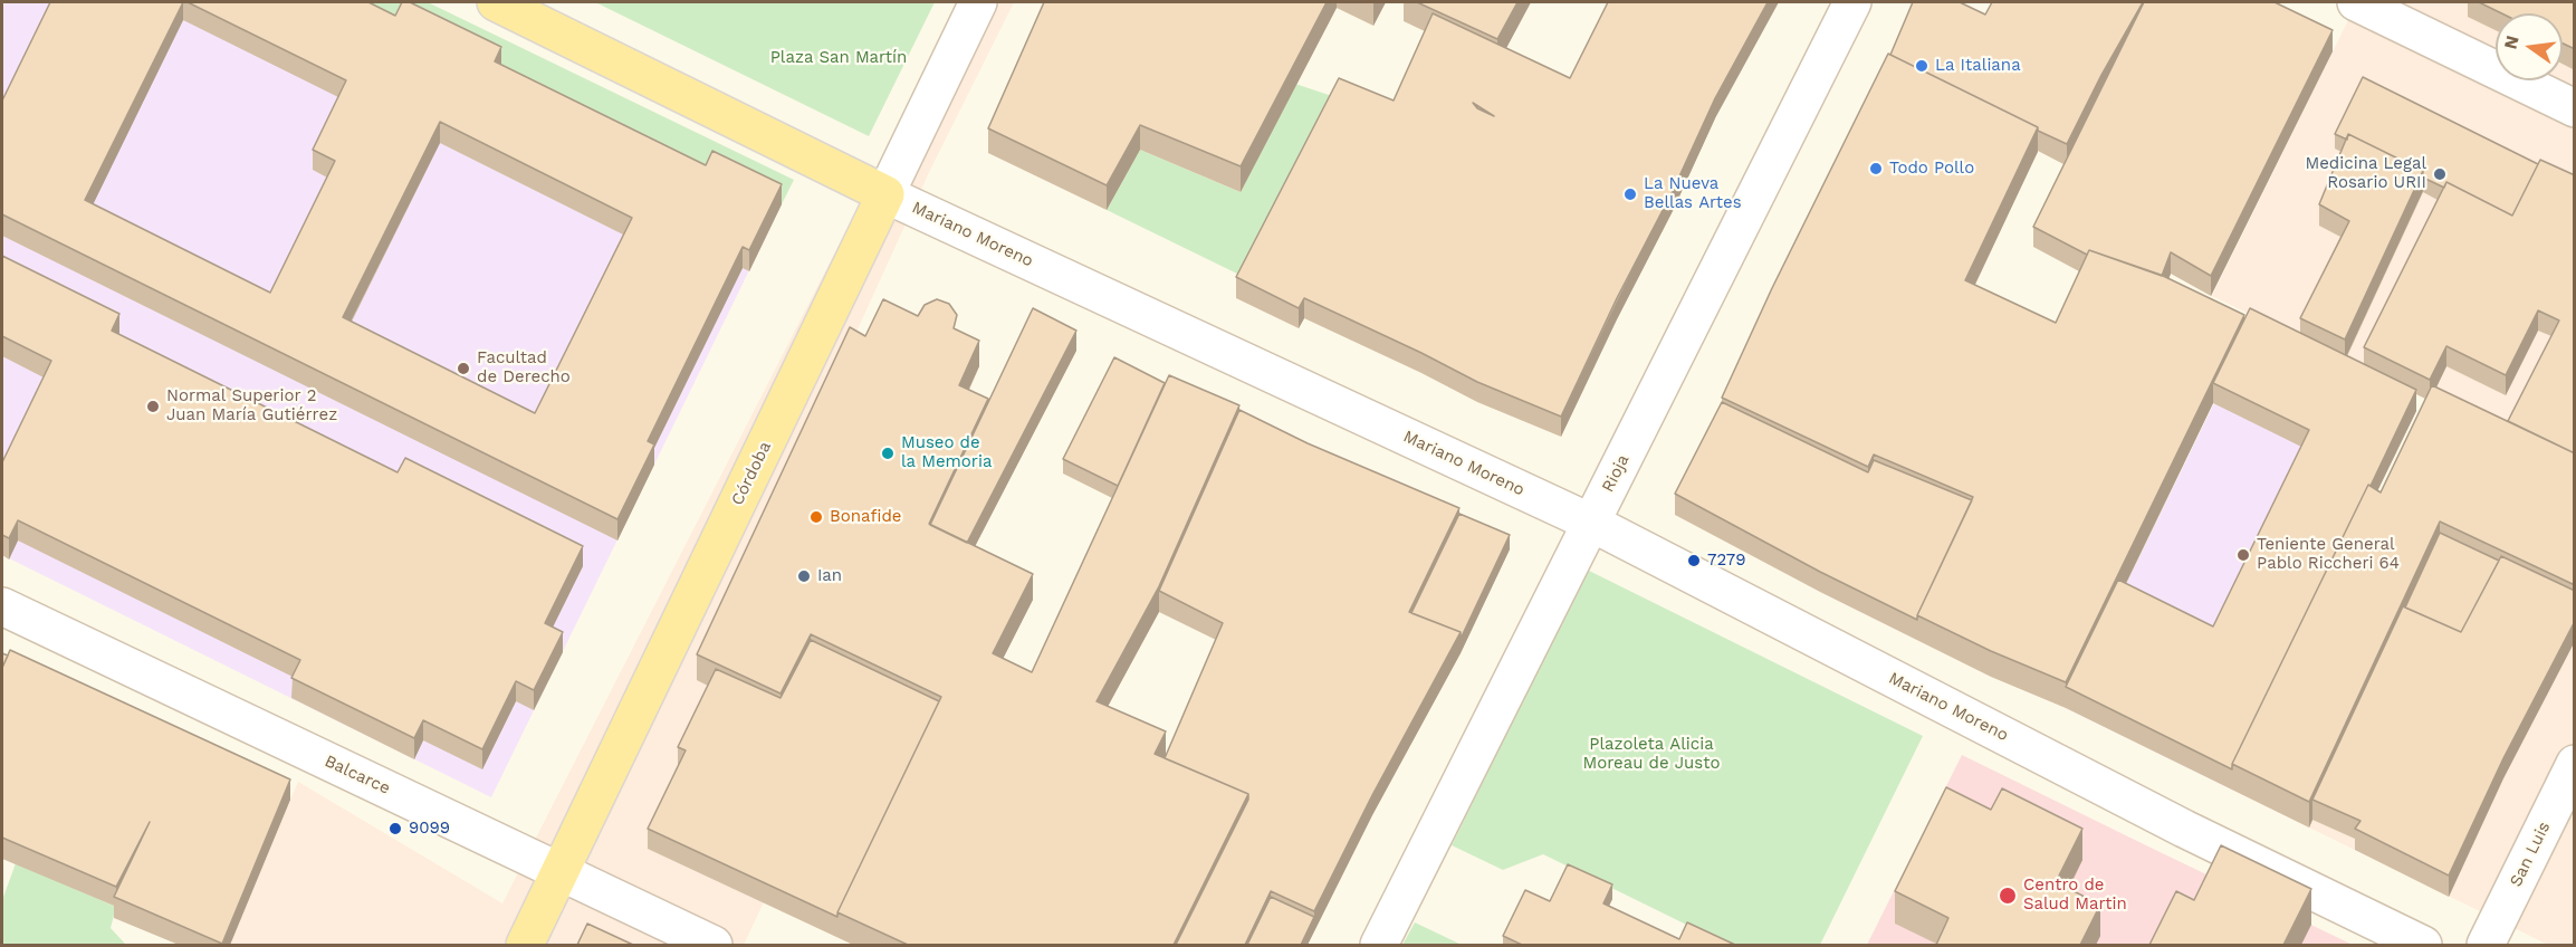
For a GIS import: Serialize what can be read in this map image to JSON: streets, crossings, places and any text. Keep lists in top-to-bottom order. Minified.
{"streets":{"main road":["Mariano Moreno","Córdoba"],"street":["Rioja","Balcarce","San Luis"]},"crossings":[["Mariano Moreno","Córdoba"],["Mariano Moreno","Rioja"],["Córdoba","Balcarce"]],"parks":["Plaza San Martín","Plazoleta Alicia Moreau de Justo"],"places":["La Italiana","Todo Pollo","Medicina Legal Rosario URII","La Nueva Bellas Artes","Facultad de Derecho","Normal Superior 2 Juan María Gutiérrez","Museo de la Memoria","Bonafide","Teniente General Pablo Riccheri 64","7279","Ian","9099","Centro de Salud Martin"],"north":"left"}
